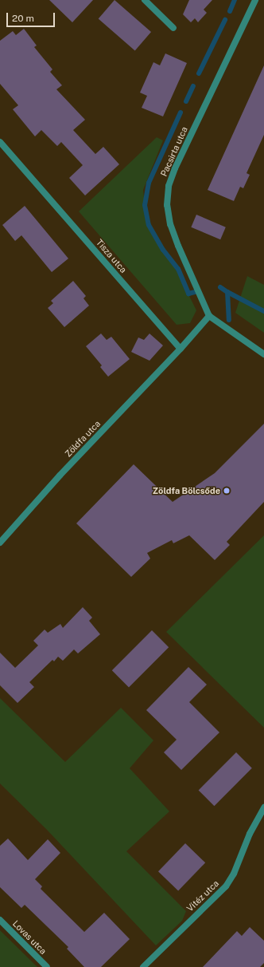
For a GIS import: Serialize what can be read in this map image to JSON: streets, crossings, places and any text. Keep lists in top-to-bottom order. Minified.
{"streets":{"street":["Pacsirta utca","Tisza utca","Zöldfa utca","Vitéz utca","Lovas utca"]},"crossings":[["Tisza utca","Zöldfa utca"]],"places":["Zöldfa Bölcsőde"],"scale_bar":"20 m"}
